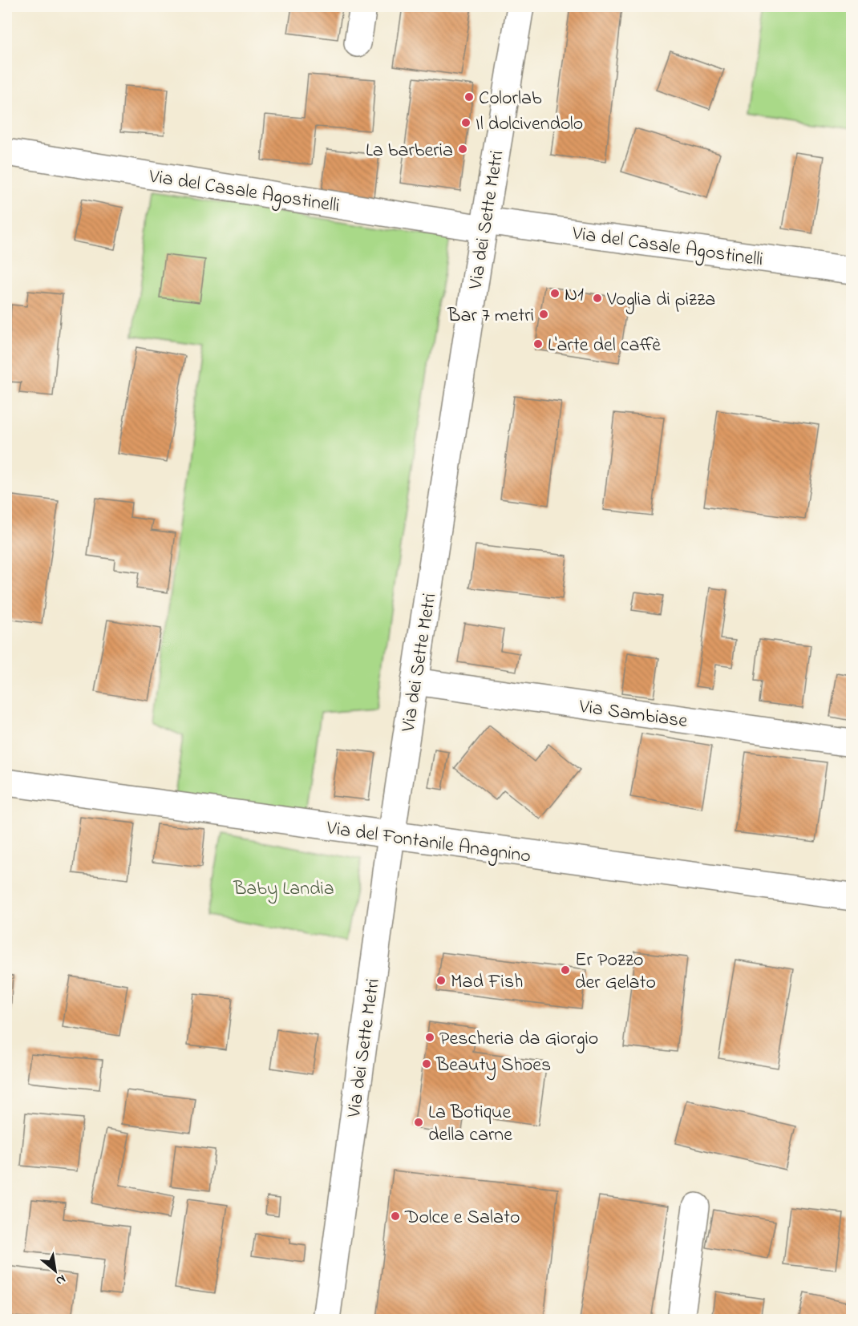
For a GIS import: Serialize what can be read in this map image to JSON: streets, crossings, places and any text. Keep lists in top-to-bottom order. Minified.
{"streets":{"street":["Via del Casale Agostinelli","Via dei Sette Metri","Via Sambiase","Via del Fontanile Anagnino"]},"crossings":[["Via del Casale Agostinelli","Via dei Sette Metri"],["Via dei Sette Metri","Via Sambiase"],["Via dei Sette Metri","Via del Fontanile Anagnino"]],"parks":["Baby Landia"],"places":["Colorlab","Il dolcivendolo","La barberia","N1","Voglia di pizza","Bar 7 metri","L'arte del caffè","Er Pozzo der Gelato","Mad Fish","Pescheria da Giorgio","Beauty Shoes","La Botique della carne","Dolce e Salato"],"north":"bottom right"}
